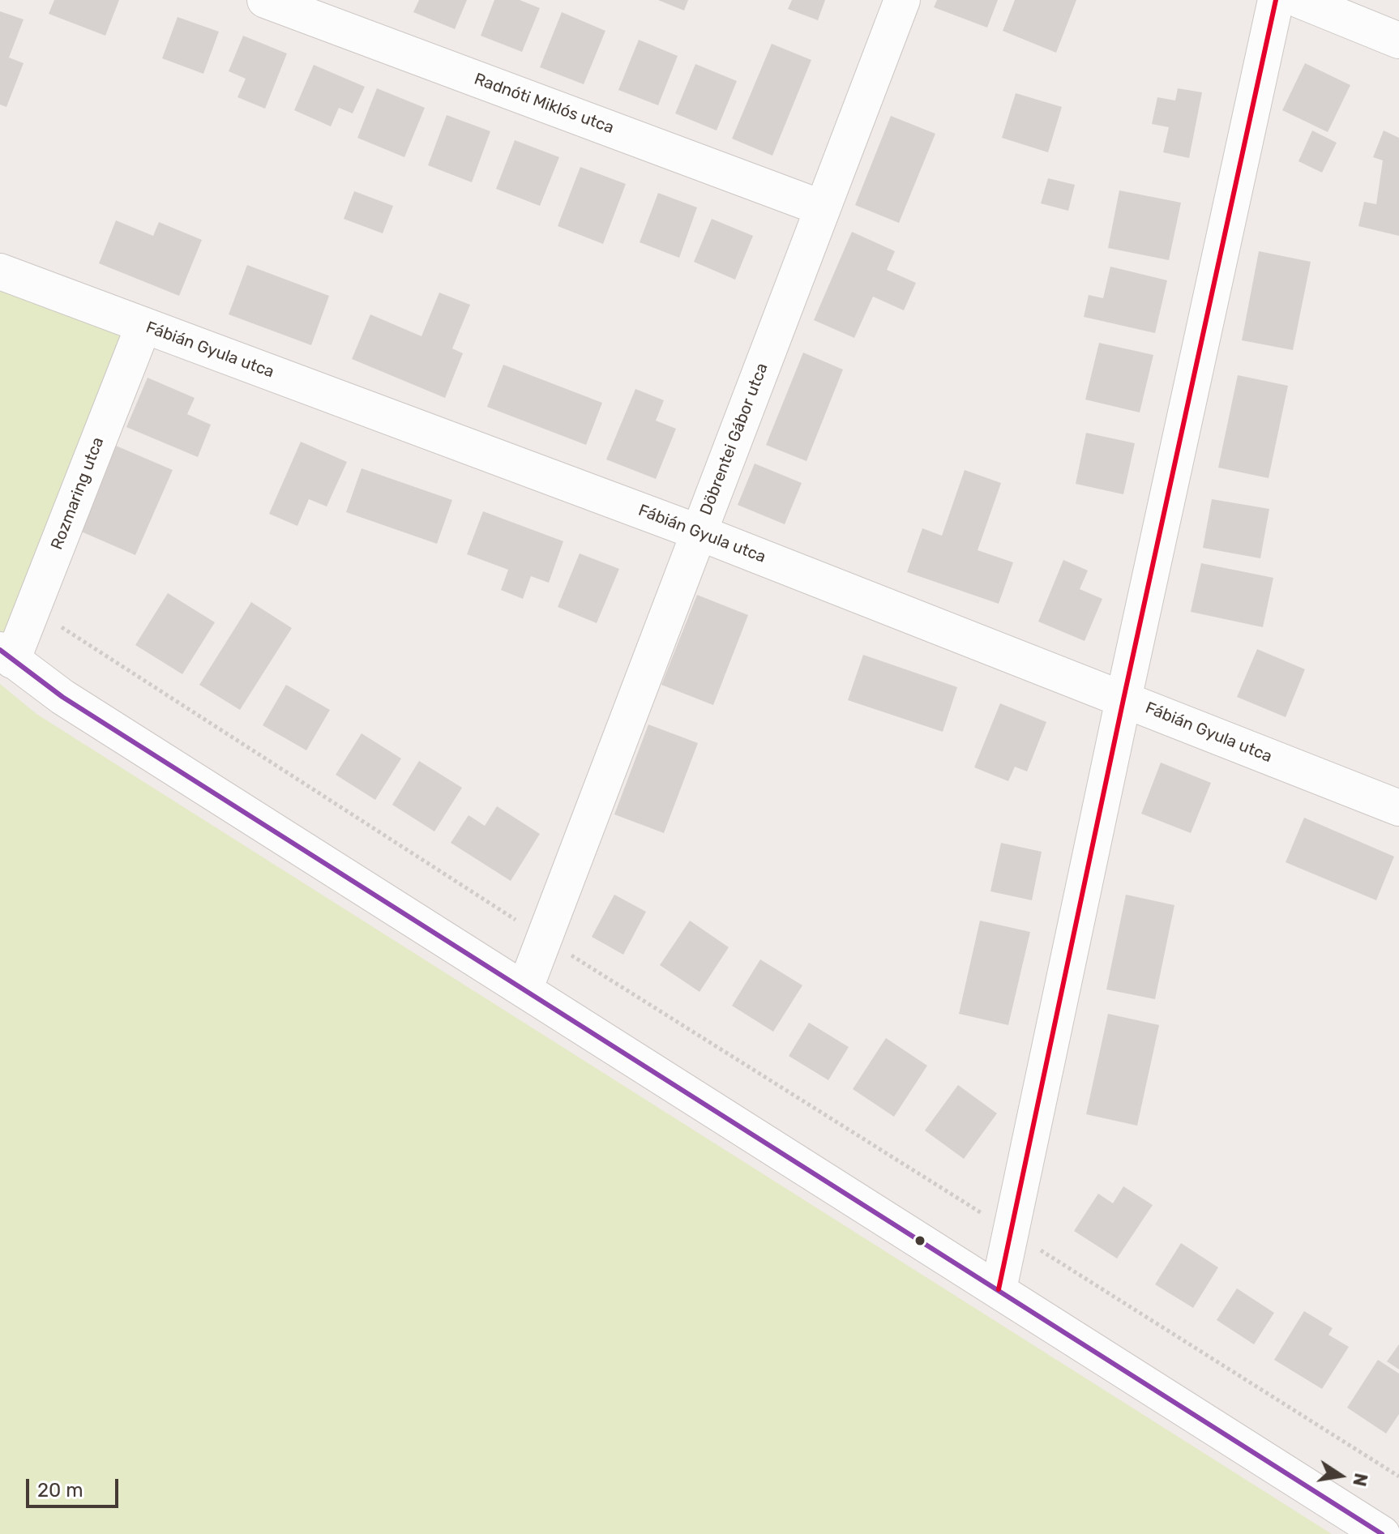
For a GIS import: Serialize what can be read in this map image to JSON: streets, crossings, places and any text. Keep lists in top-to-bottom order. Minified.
{"streets":{"street":["Radnóti Miklós utca","Fábián Gyula utca","Döbrentei Gábor utca","Rozmaring utca"]},"crossings":[["Radnóti Miklós utca","Döbrentei Gábor utca"],["Fábián Gyula utca","Döbrentei Gábor utca"],["Fábián Gyula utca","Rozmaring utca"]],"scale_bar":"20 m","north":"right"}
